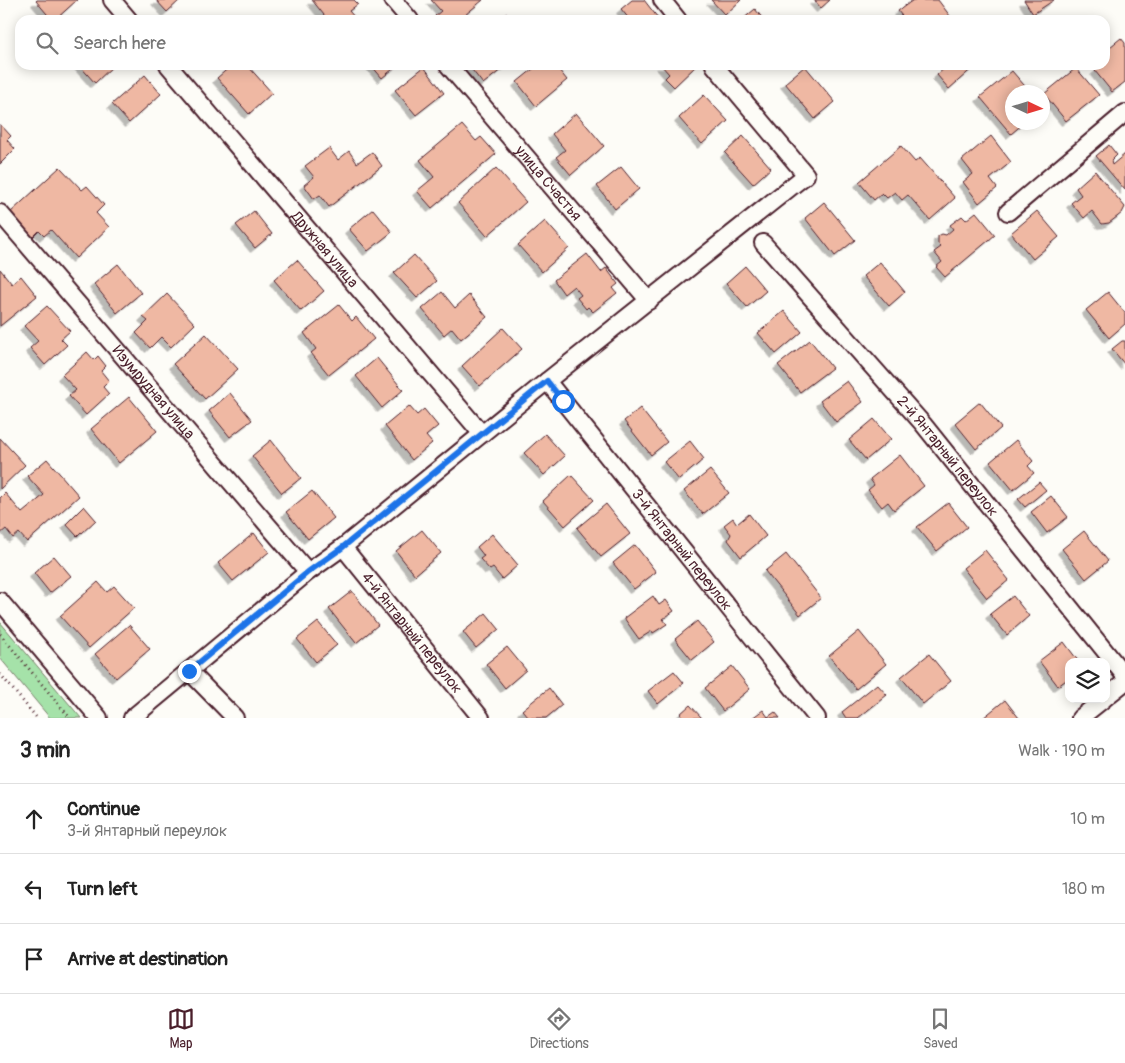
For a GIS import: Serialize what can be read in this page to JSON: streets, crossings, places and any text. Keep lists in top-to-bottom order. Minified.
{"streets":{"street":["улица Счастья","Дружная улица","Изумрудная улица","2-й Янтарный переулок","3-й Янтарный переулок","4-й Янтарный переулок"]},"north":"right","page":{"search":"Search here","heading":["3 min","Walk · 190 m"],"list":[["Continue","3-й Янтарный переулок","10 m"],["Turn left","180 m"],"Arrive at destination"],"nav":["Map","Directions","Saved"]}}
